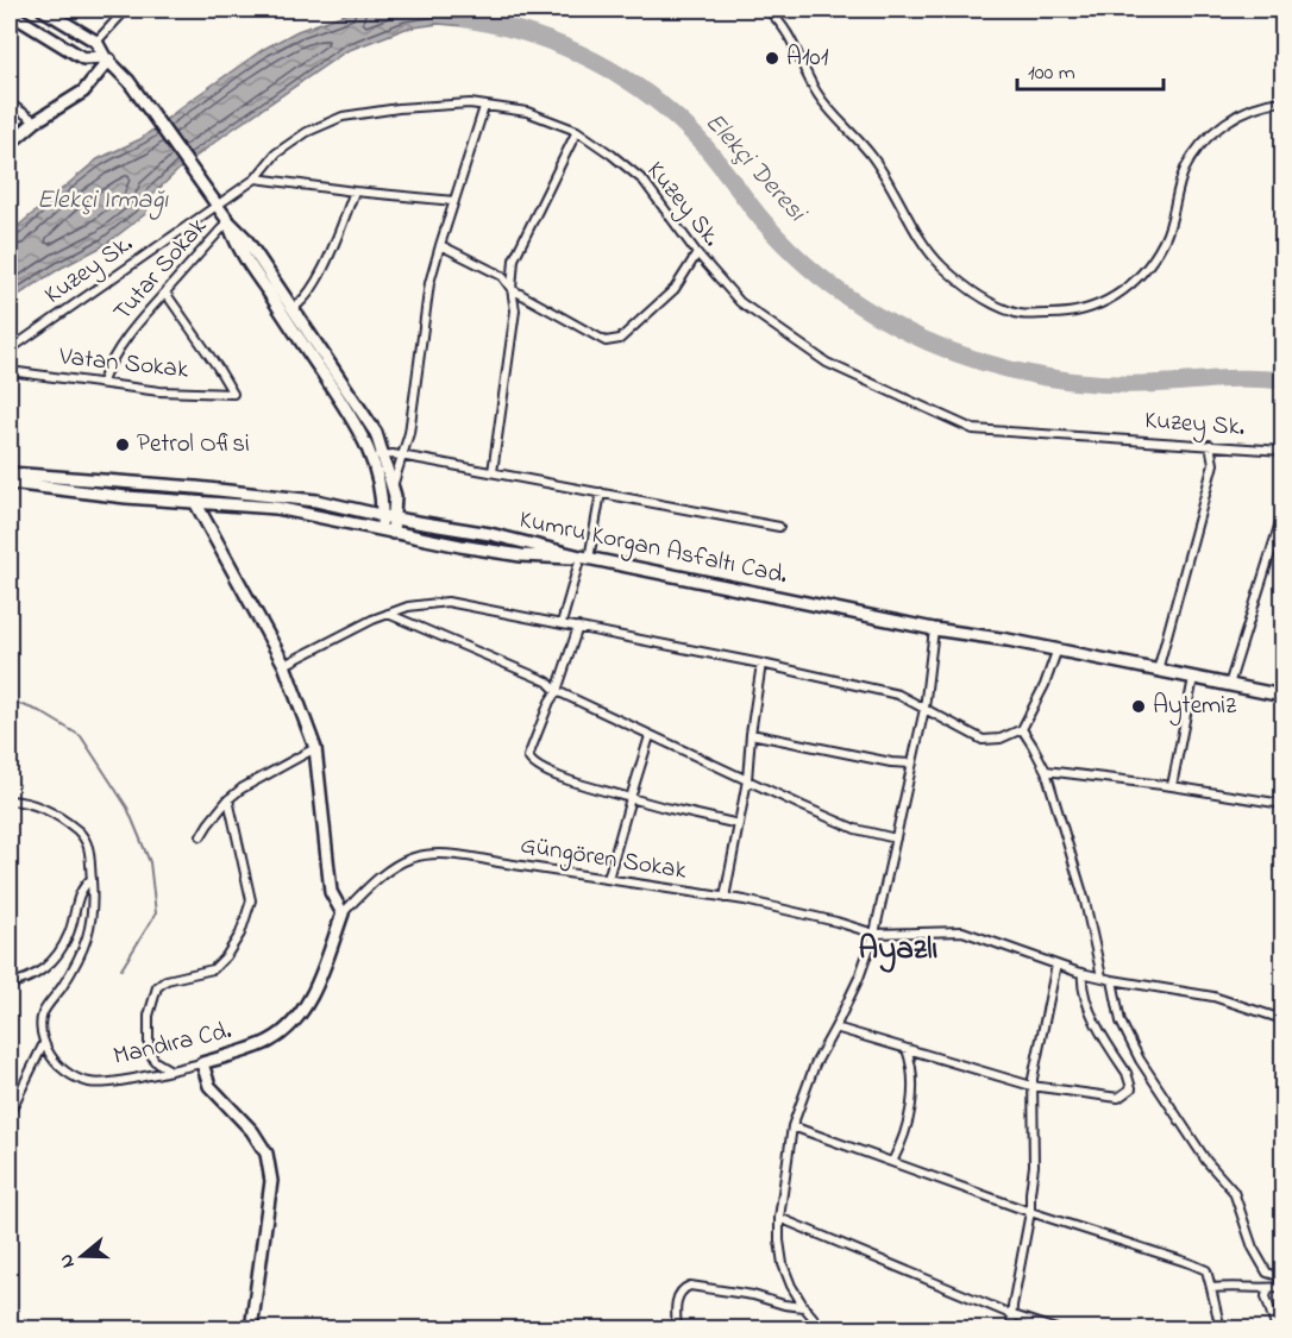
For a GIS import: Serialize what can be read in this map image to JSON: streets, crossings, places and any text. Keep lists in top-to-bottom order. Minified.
{"streets":{"main road":["Kumru Korgan Asfaltı Cad.","Mandıra Cd."],"street":["Kuzey Sk.","Tutar Sokak","Vatan Sokak","Güngören Sokak"]},"crossings":[["Tutar Sokak","Vatan Sokak"],["Güngören Sokak","Mandıra Cd."]],"districts":["Ayazlı"],"water":["Elekçi Deresi","Elekçi Irmağı"],"places":["A101","Petrol Ofisi","Aytemiz"],"scale_bar":"100 m","north":"left"}
